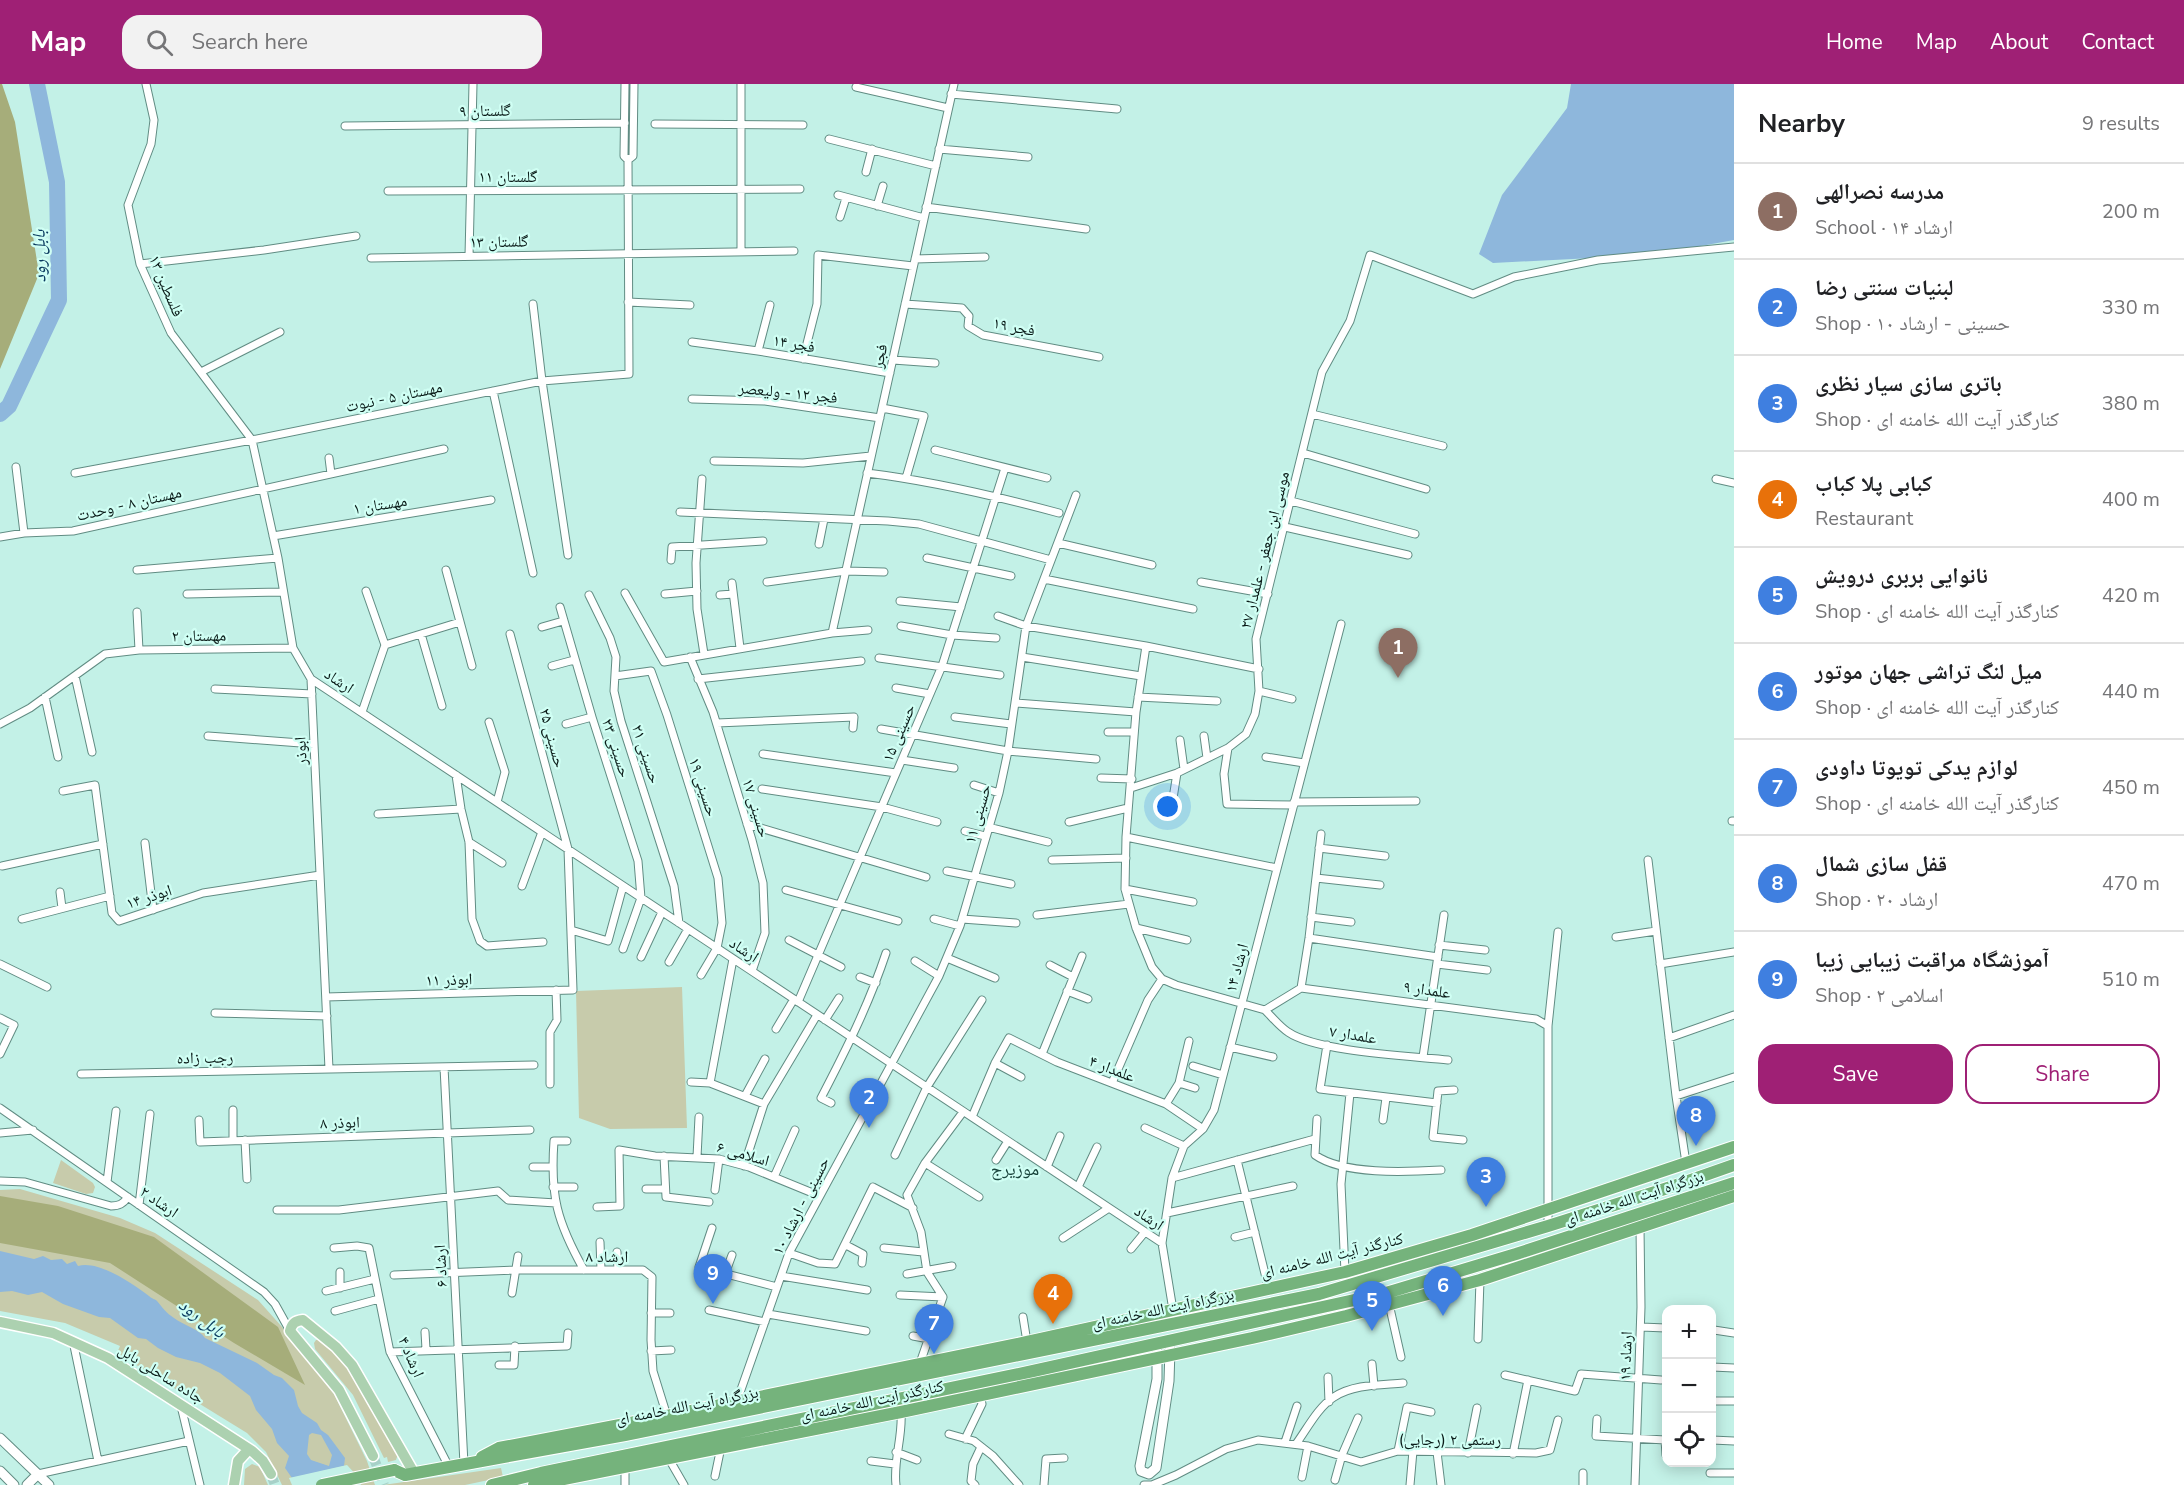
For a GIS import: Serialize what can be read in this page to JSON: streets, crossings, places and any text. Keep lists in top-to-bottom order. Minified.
{"streets":{"highway":["بزرگراه آیت الله خامنه ای","کنارگذر آیت الله خامنه ای"],"main road":["جاده ساحلی بابل"],"street":["گلستان ۹","گلستان ۱۱","گلستان ۱۳","فلسطین ۱۳","فجر ۱۹","فجر ۱۴","فجر","فجر ۱۲ - ولیعصر","مهستان ۵ - نبوت","مهستان ۸ - وحدت","مهستان ۱","موسی ابن جعفر - علمدار ۲۷","مهستان ۲","ارشاد","حسینی ۱۵","حسینی ۲۵","حسینی ۲۳","ابوذر","حسینی ۲۱","حسینی ۱۹","حسینی ۱۷","حسینی ۱۱","ابوذر ۱۴","ارشاد ۱۴","ابوذر ۱۱","علمدار ۹","علمدار ۷","رجب زاده","علمدار ۴","ابوذر ۸","اسلامی ۶","ارشاد ۲","حسینی - ارشاد ۱۰","ارشاد ۸","ارشاد ۶","ارشاد ۱۹","ارشاد ۴","رستمی ۲ (رجایی)"]},"crossings":[["فلسطین ۱۳","مهستان ۵ - نبوت"],["فلسطین ۱۳","ابوذر"],["فجر ۱۹","فجر"],["فجر ۱۴","فجر"],["فجر","فجر ۱۲ - ولیعصر"],["مهستان ۵ - نبوت","ابوذر"],["مهستان ۸ - وحدت","ابوذر"],["مهستان ۱","ابوذر"],["مهستان ۲","ابوذر"],["ارشاد","حسینی ۱۵"],["ارشاد","حسینی ۲۵"],["ارشاد","حسینی ۲۳"],["ارشاد","ابوذر"],["ارشاد","حسینی ۲۱"],["ارشاد","حسینی ۱۹"],["ارشاد","حسینی ۱۷"],["ارشاد","حسینی ۱۱"],["ارشاد","ارشاد ۱۴"],["ارشاد","حسینی - ارشاد ۱۰"],["حسینی ۲۵","ابوذر ۱۱"],["ابوذر","ابوذر ۱۴"],["ابوذر","ابوذر ۱۱"],["ابوذر","رجب زاده"],["حسینی ۲۱","حسینی ۱۹"],["حسینی ۱۱","حسینی - ارشاد ۱۰"],["ارشاد ۱۴","علمدار ۴"],["ارشاد ۱۴","کنارگذر آیت الله خامنه ای"],["رجب زاده","ارشاد ۶"],["ابوذر ۸","ارشاد ۶"],["اسلامی ۶","حسینی - ارشاد ۱۰"],["بزرگراه آیت الله خامنه ای","کنارگذر آیت الله خامنه ای"],["بزرگراه آیت الله خامنه ای","ارشاد ۶"],["بزرگراه آیت الله خامنه ای","ارشاد ۴"],["حسینی - ارشاد ۱۰","کنارگذر آیت الله خامنه ای"],["کنارگذر آیت الله خامنه ای","ارشاد ۸"],["کنارگذر آیت الله خامنه ای","ارشاد ۱۹"],["ارشاد ۸","ارشاد ۶"]],"districts":["موزیرج"],"water":["بابل رود"],"page":{"header":"Map","search":"Search here","nav":["Home","Map","About","Contact"],"heading":["Nearby","9 results"],"list":[{"mark":"1","name":"مدرسه نصرالهی","note":"School · ارشاد ۱۴","value":"200 m"},{"mark":"2","name":"لبنیات سنتی رضا","note":"Shop · حسینی - ارشاد ۱۰","value":"330 m"},{"mark":"3","name":"باتری سازی سیار نظری","note":"Shop · کنارگذر آیت الله خامنه ای","value":"380 m"},{"mark":"4","name":"کبابی پلا کباب","note":"Restaurant","value":"400 m"},{"mark":"5","name":"نانوایی بربری درویش","note":"Shop · کنارگذر آیت الله خامنه ای","value":"420 m"},{"mark":"6","name":"میل لنگ تراشی جهان موتور","note":"Shop · کنارگذر آیت الله خامنه ای","value":"440 m"},{"mark":"7","name":"لوازم یدکی تویوتا داودی","note":"Shop · کنارگذر آیت الله خامنه ای","value":"450 m"},{"mark":"8","name":"قفل سازی شمال","note":"Shop · ارشاد ۲۰","value":"470 m"},{"mark":"9","name":"آموزشگاه مراقبت زیبایی زیبا","note":"Shop · اسلامی ۲","value":"510 m"}],"pins":["1","2","8","3","9","6","4","5","7"],"buttons":["Save","Share"],"map_buttons":["+","−"]}}
